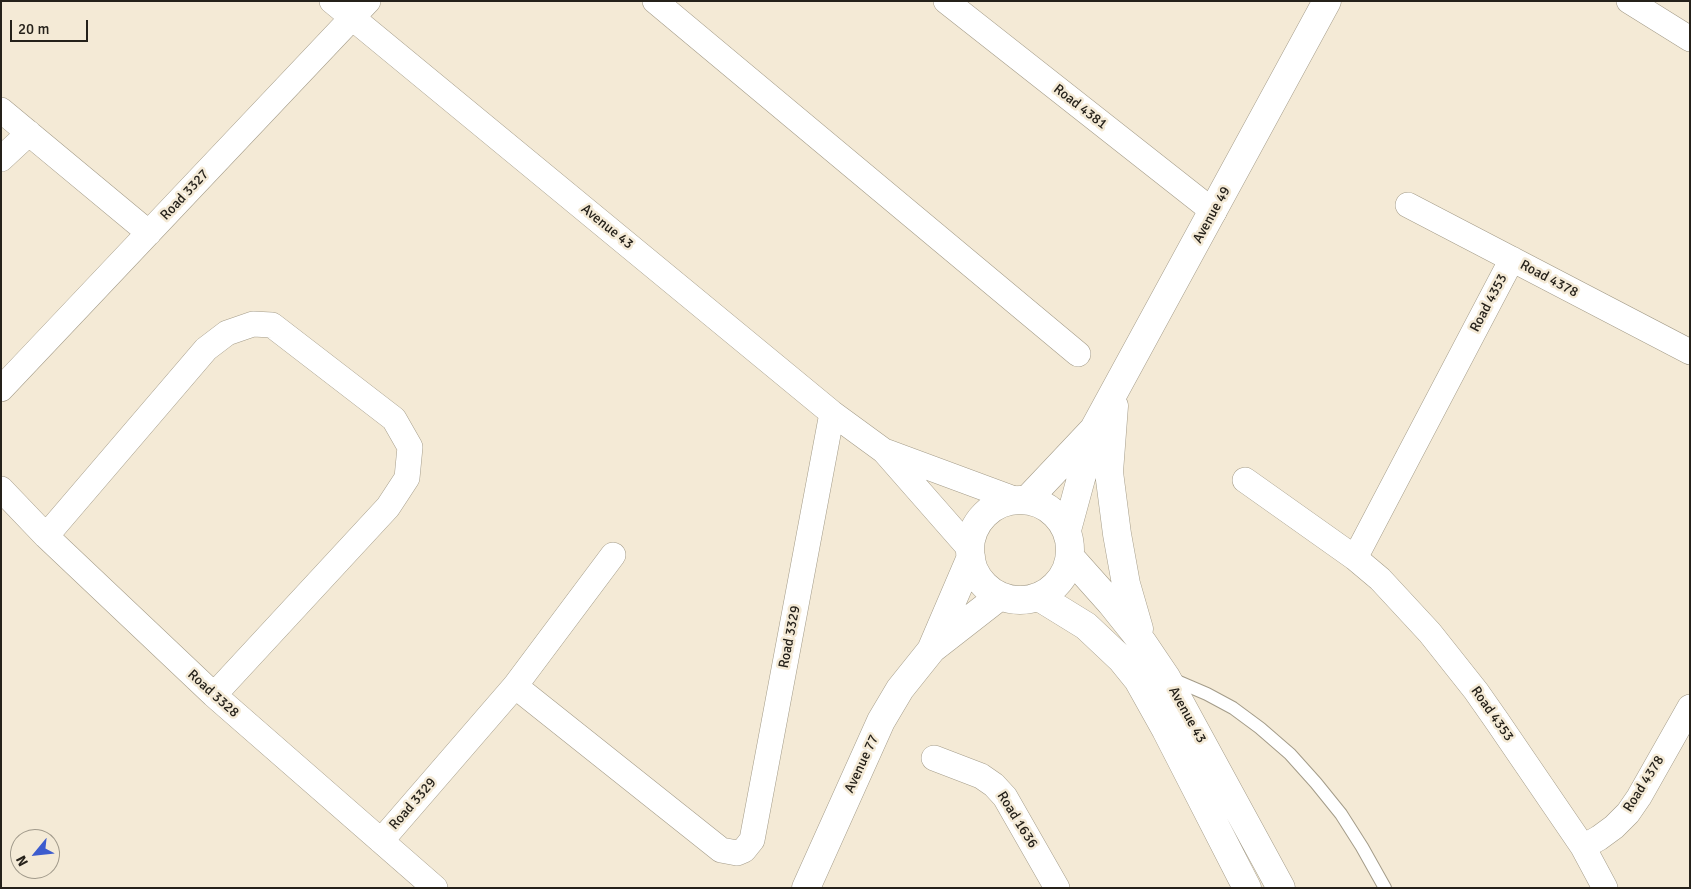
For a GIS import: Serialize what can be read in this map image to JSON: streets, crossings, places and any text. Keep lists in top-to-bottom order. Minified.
{"streets":{"street":["Road 4381","Road 3327","Avenue 49","Avenue 43","Road 4378","Road 4353","Road 3329","Road 3328","Avenue 77","Road 1636"]},"crossings":[["Road 4381","Avenue 49"],["Road 3327","Avenue 43"],["Avenue 49","Avenue 43"],["Avenue 49","Avenue 77"],["Avenue 43","Road 3329"],["Avenue 43","Avenue 77"],["Road 4378","Road 4353"],["Road 3329","Road 3328"]],"scale_bar":"20 m","north":"bottom left"}
